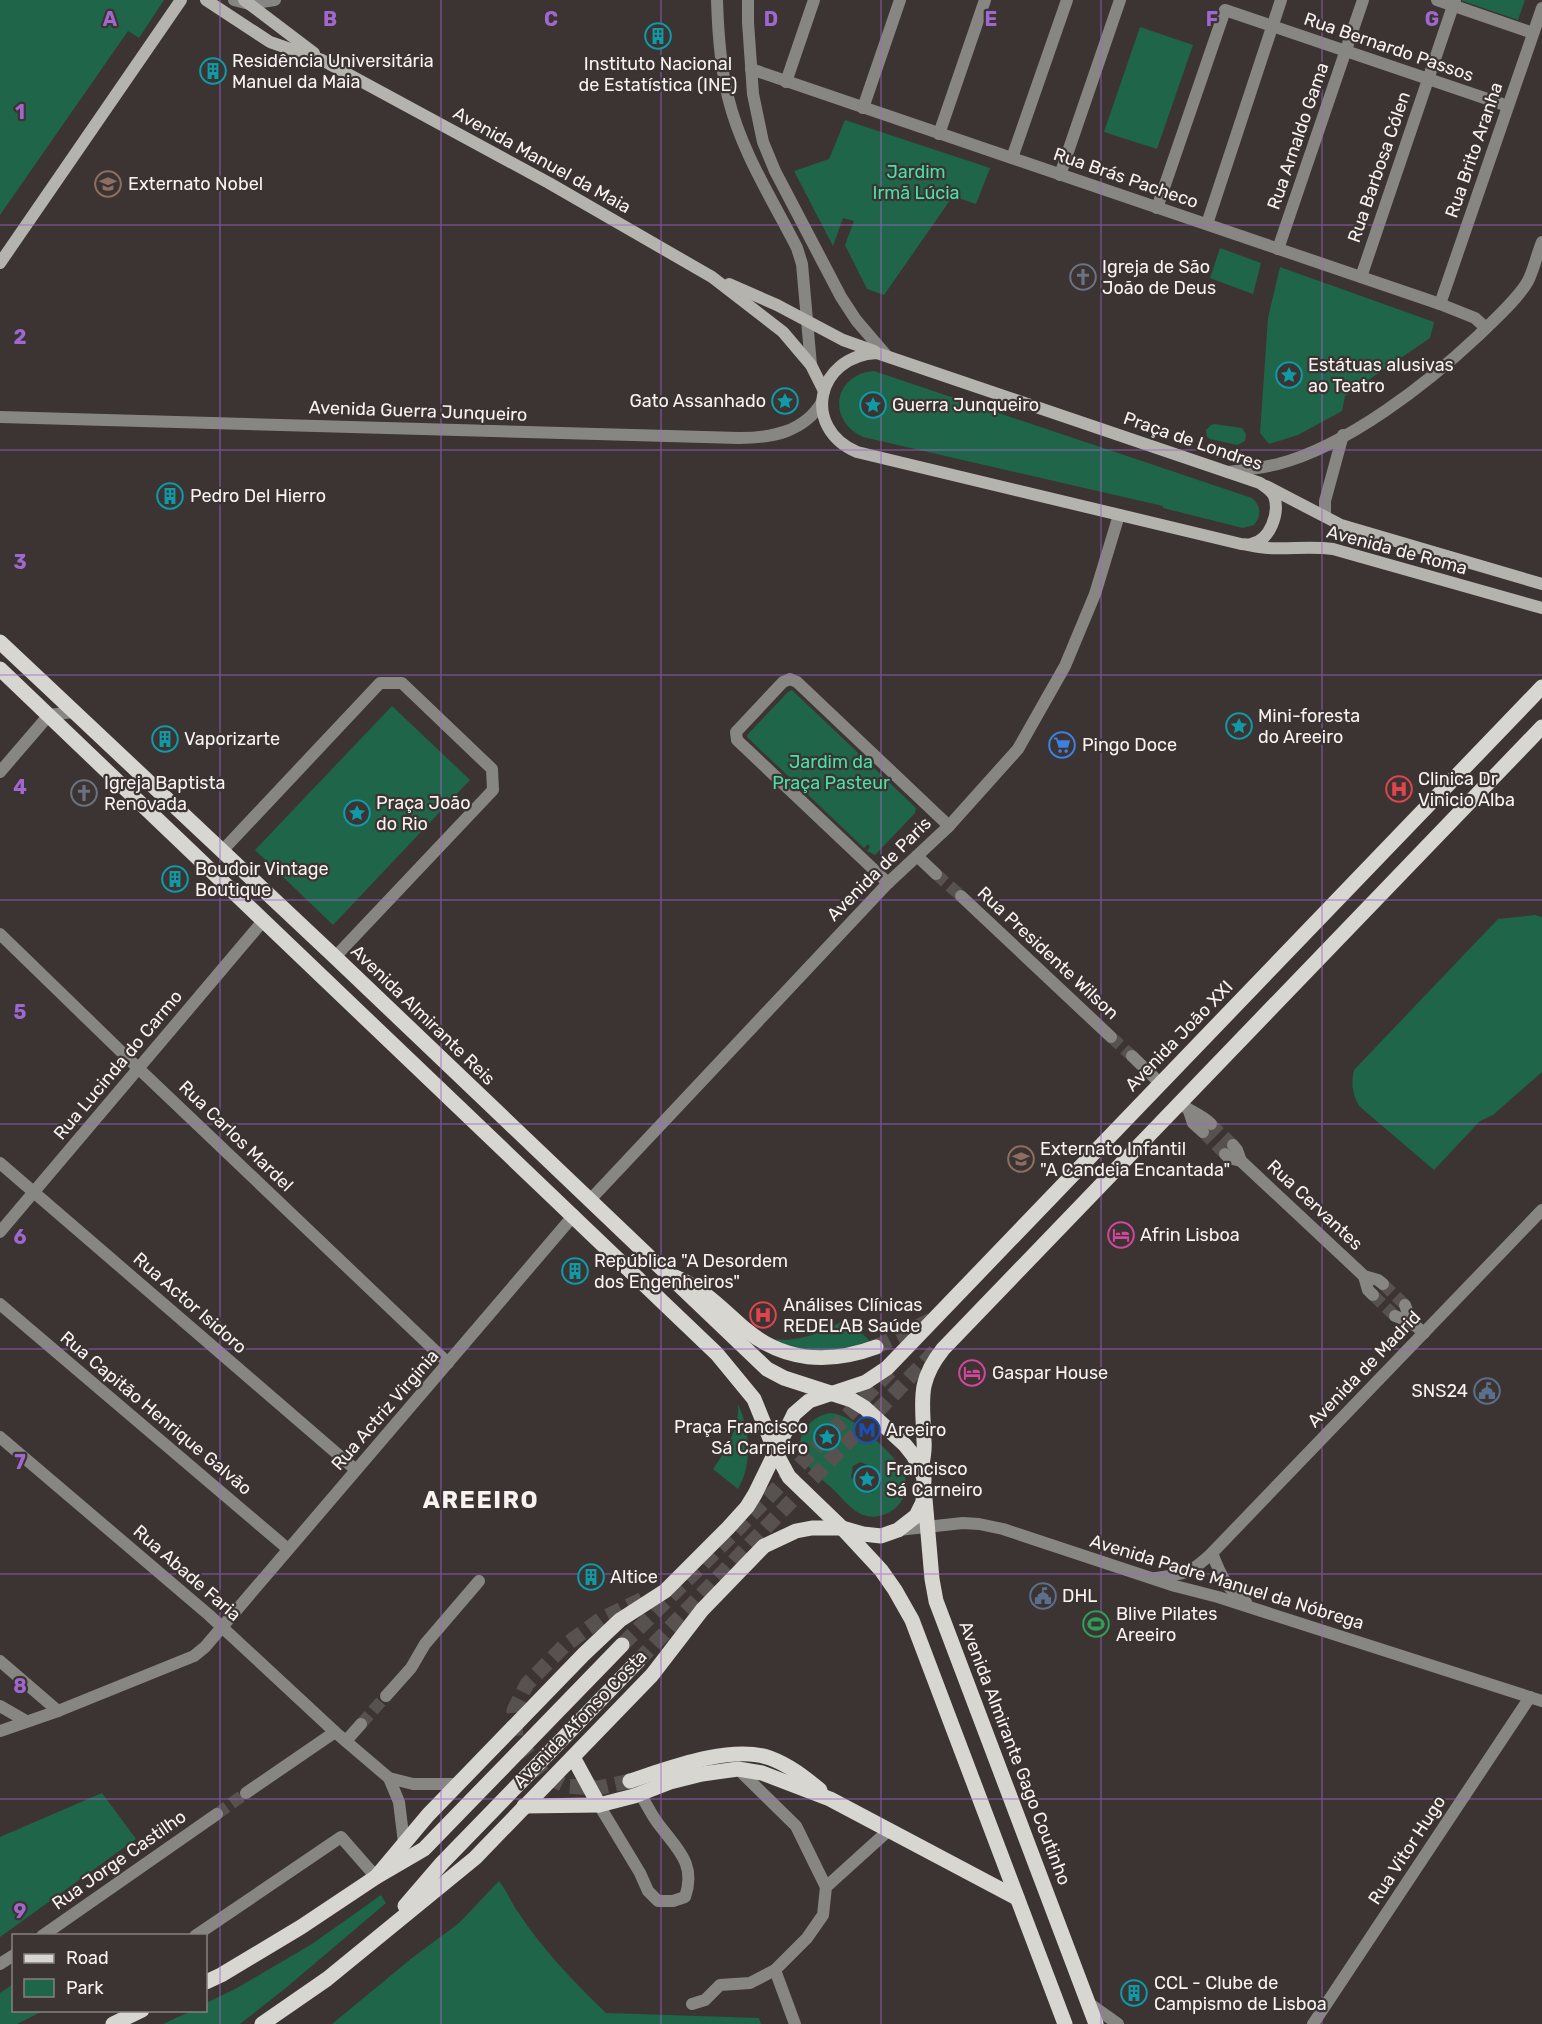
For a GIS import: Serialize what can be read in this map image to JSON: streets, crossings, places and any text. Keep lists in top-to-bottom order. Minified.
{"streets":{"main road":["Avenida Manuel da Maia","Praça de Londres","Avenida de Roma","Avenida Almirante Reis","Avenida João XXI","Avenida Afonso Costa","Avenida Almirante Gago Coutinho"],"street":["Rua Bernardo Passos","Rua Arnaldo Gama","Rua Brito Aranha","Rua Barbosa Cólen","Rua Brás Pacheco","Avenida Guerra Junqueiro","Avenida de Paris","Rua Presidente Wilson","Rua Lucinda do Carmo","Rua Carlos Mardel","Rua Cervantes","Rua Actor Isidoro","Avenida de Madrid","Rua Actriz Virginia","Rua Capitão Henrique Galvão","Rua Abade Faria","Avenida Padre Manuel da Nóbrega","Rua Vitor Hugo","Rua Jorge Castilho"]},"crossings":[["Rua Bernardo Passos","Rua Arnaldo Gama"],["Rua Bernardo Passos","Rua Brito Aranha"],["Rua Bernardo Passos","Rua Barbosa Cólen"],["Rua Bernardo Passos","Rua Brás Pacheco"],["Rua Arnaldo Gama","Rua Brás Pacheco"],["Rua Brito Aranha","Rua Brás Pacheco"],["Avenida Manuel da Maia","Avenida Guerra Junqueiro"],["Avenida Manuel da Maia","Praça de Londres"],["Rua Barbosa Cólen","Rua Brás Pacheco"],["Avenida Guerra Junqueiro","Praça de Londres"],["Praça de Londres","Avenida de Roma"],["Avenida de Paris","Avenida Almirante Reis"],["Avenida Almirante Reis","Avenida João XXI"],["Avenida Almirante Reis","Avenida Padre Manuel da Nóbrega"],["Avenida Almirante Reis","Avenida Afonso Costa"],["Avenida Almirante Reis","Avenida Almirante Gago Coutinho"],["Avenida João XXI","Avenida Padre Manuel da Nóbrega"],["Avenida João XXI","Avenida Afonso Costa"],["Avenida João XXI","Avenida Almirante Gago Coutinho"],["Rua Lucinda do Carmo","Rua Carlos Mardel"],["Rua Lucinda do Carmo","Rua Actor Isidoro"],["Rua Carlos Mardel","Rua Actriz Virginia"],["Rua Actor Isidoro","Rua Actriz Virginia"],["Avenida de Madrid","Avenida Padre Manuel da Nóbrega"],["Rua Actriz Virginia","Rua Capitão Henrique Galvão"],["Rua Actriz Virginia","Rua Abade Faria"],["Rua Abade Faria","Avenida Afonso Costa"],["Avenida Padre Manuel da Nóbrega","Avenida Afonso Costa"],["Avenida Padre Manuel da Nóbrega","Avenida Almirante Gago Coutinho"],["Avenida Padre Manuel da Nóbrega","Rua Vitor Hugo"],["Avenida Afonso Costa","Avenida Almirante Gago Coutinho"]],"districts":["AREEIRO"],"parks":["Jardim Irmã Lúcia","Jardim da Praça Pasteur"],"places":{"building":["Instituto Nacional de Estatística (INE)","Residência Universitária Manuel da Maia","Pedro Del Hierro","Vaporizarte","Boudoir Vintage Boutique","República \"A Desordem dos Engenheiros\"","Altice","CCL - Clube de Campismo de Lisboa"],"school or university":["Externato Nobel","Externato Infantil \"A Candeia Encantada\""],"church":["Igreja de São João de Deus","Igreja Baptista Renovada"],"place":["Estátuas alusivas ao Teatro","Gato Assanhado","Guerra Junqueiro","Mini-foresta do Areeiro","Praça João do Rio","Praça Francisco Sá Carneiro","Francisco Sá Carneiro"],"supermarket":["Pingo Doce"],"hospital":["Clinica Dr Vinicio Alba","Análises Clínicas REDELAB Saúde"],"hotel":["Afrin Lisboa","Gaspar House"],"public building":["SNS24","DHL"],"metro station":["Areeiro"],"sports":["Blive Pilates Areeiro"]},"legend":["Road","Park"],"grid":{"columns":["A","B","C","D","E","F","G"],"rows":["1","2","3","4","5","6","7","8","9"]}}
